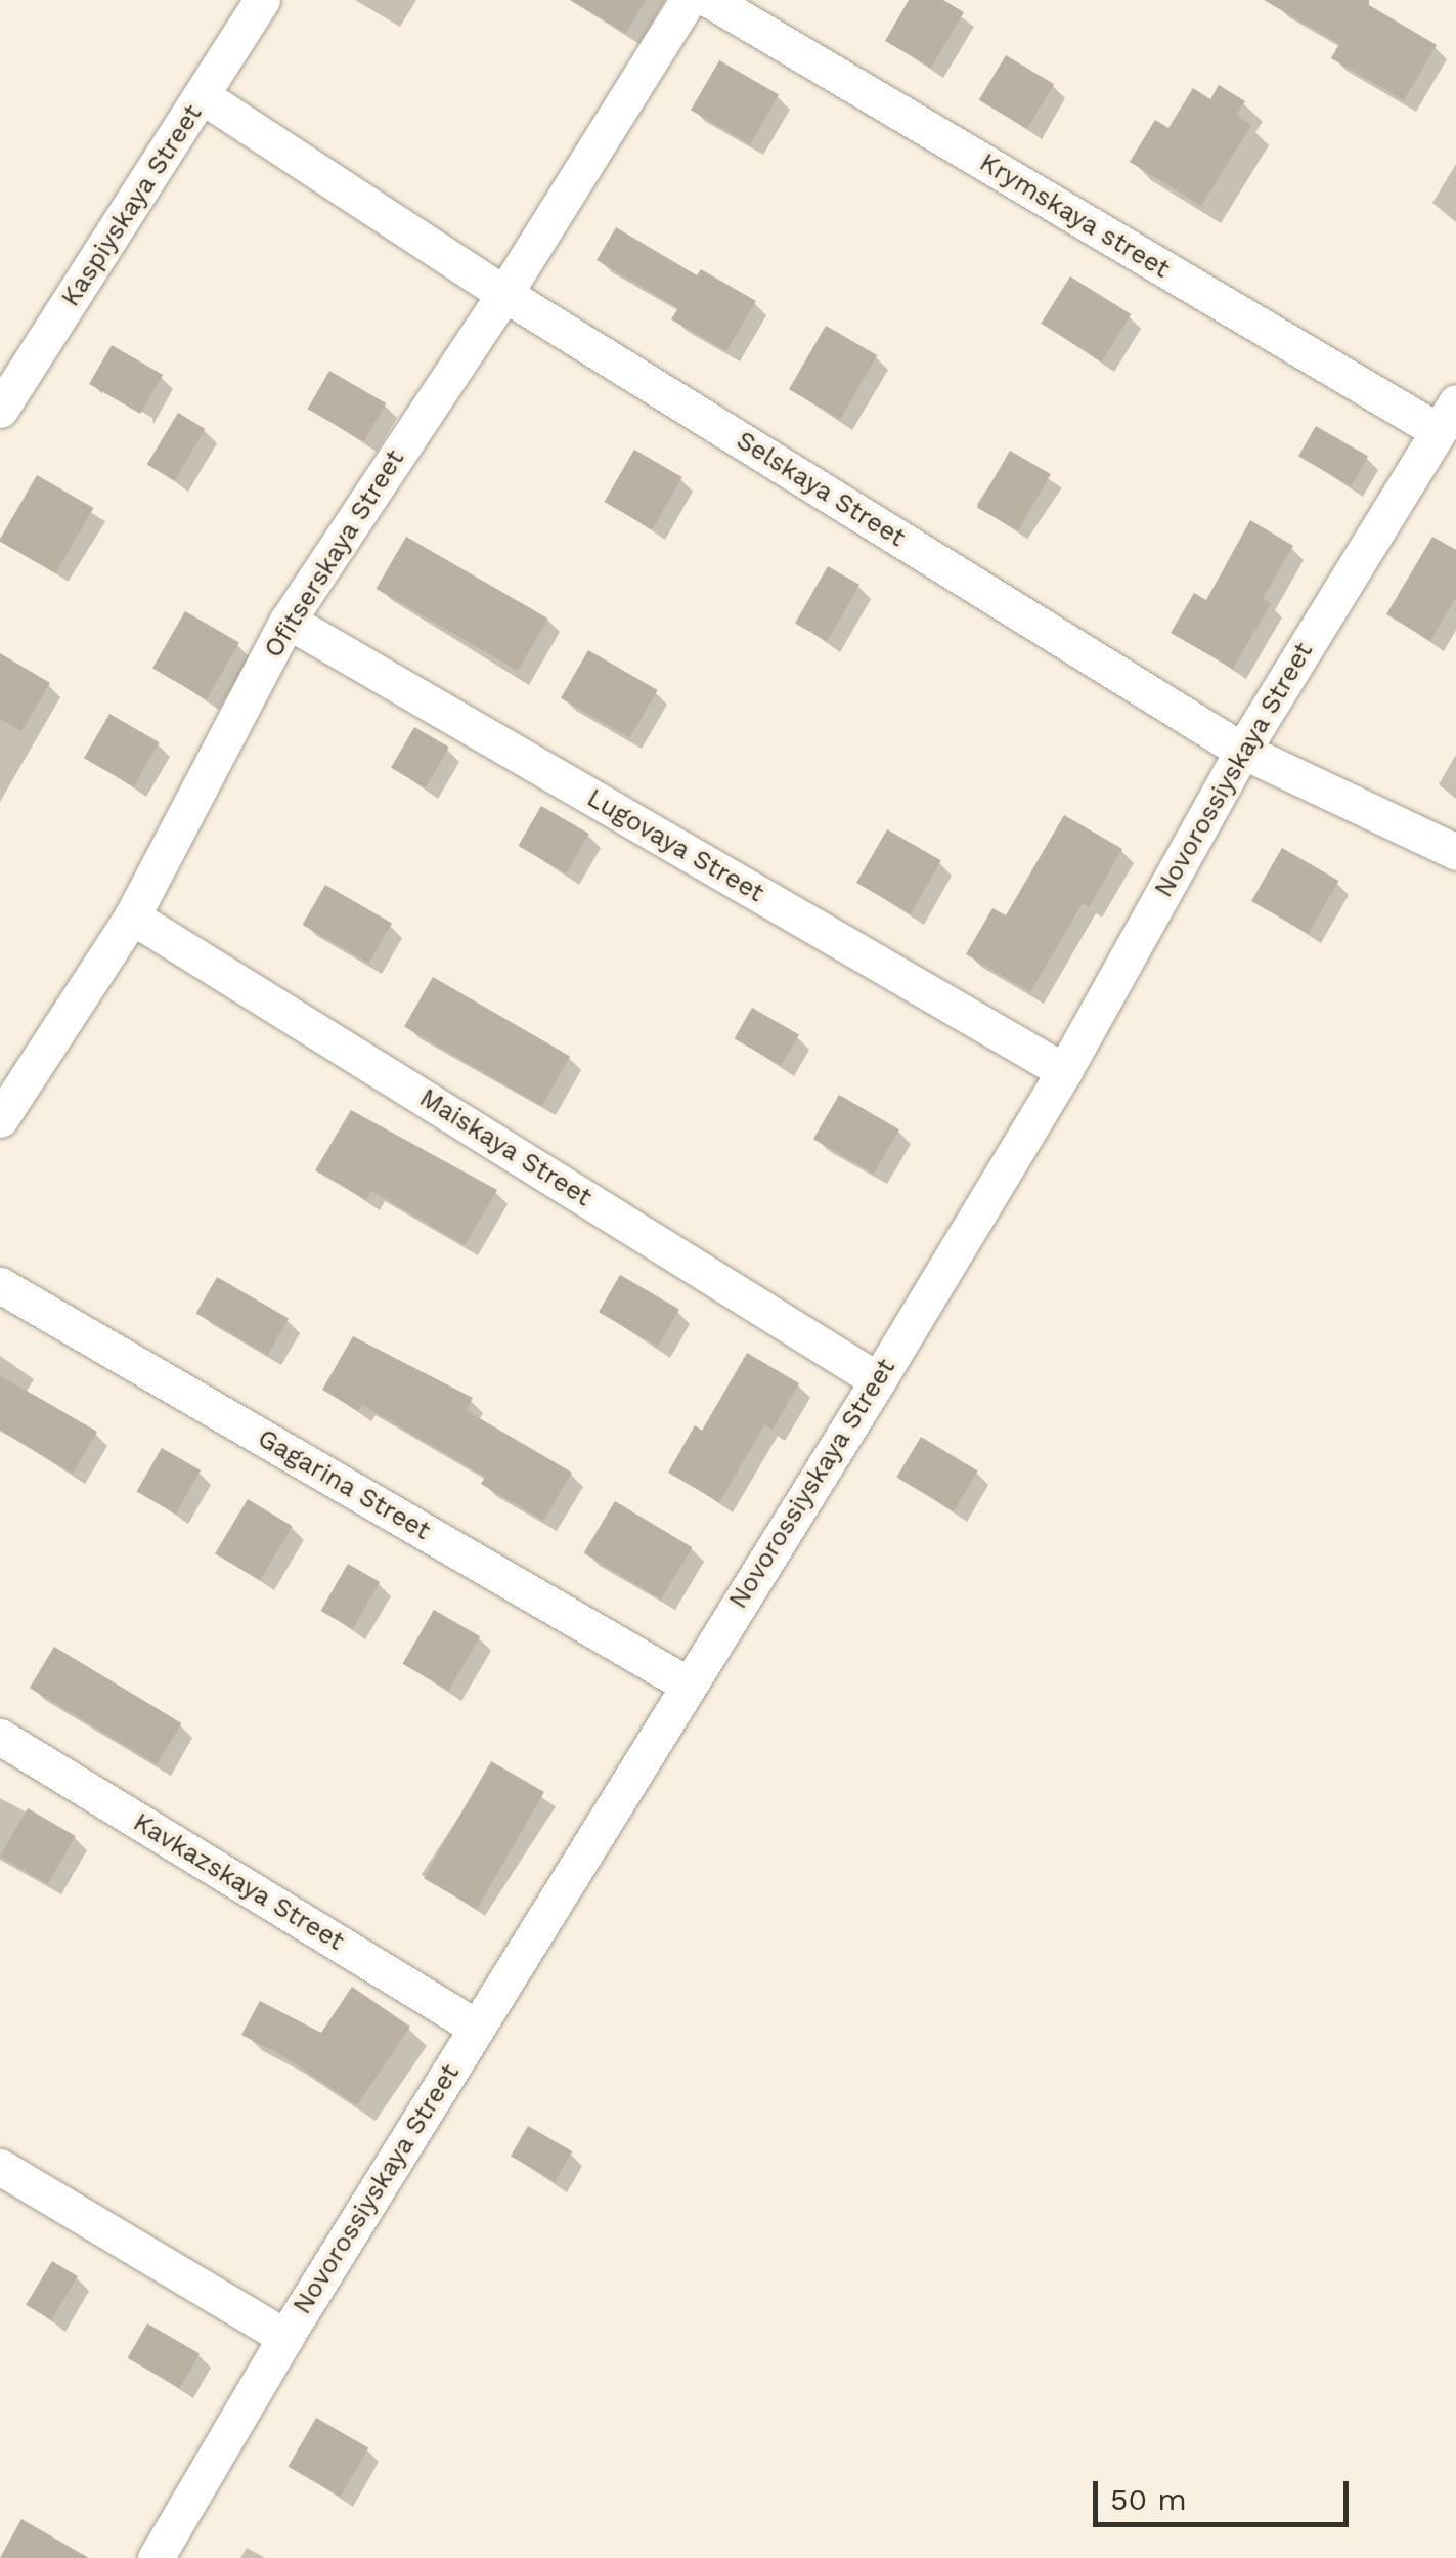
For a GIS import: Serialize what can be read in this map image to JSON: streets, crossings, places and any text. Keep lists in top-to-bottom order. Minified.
{"streets":{"street":["Kaspiyskaya Street","Krymskaya street","Selskaya Street","Ofitserskaya Street","Novorossiyskaya Street","Lugovaya Street","Maiskaya Street","Gagarina Street","Kavkazskaya Street"]},"crossings":[["Kaspiyskaya Street","Selskaya Street"],["Krymskaya street","Novorossiyskaya Street"],["Selskaya Street","Ofitserskaya Street"],["Selskaya Street","Novorossiyskaya Street"],["Ofitserskaya Street","Lugovaya Street"],["Ofitserskaya Street","Maiskaya Street"],["Novorossiyskaya Street","Lugovaya Street"],["Novorossiyskaya Street","Maiskaya Street"],["Novorossiyskaya Street","Gagarina Street"],["Novorossiyskaya Street","Kavkazskaya Street"]],"scale_bar":"50 m"}
